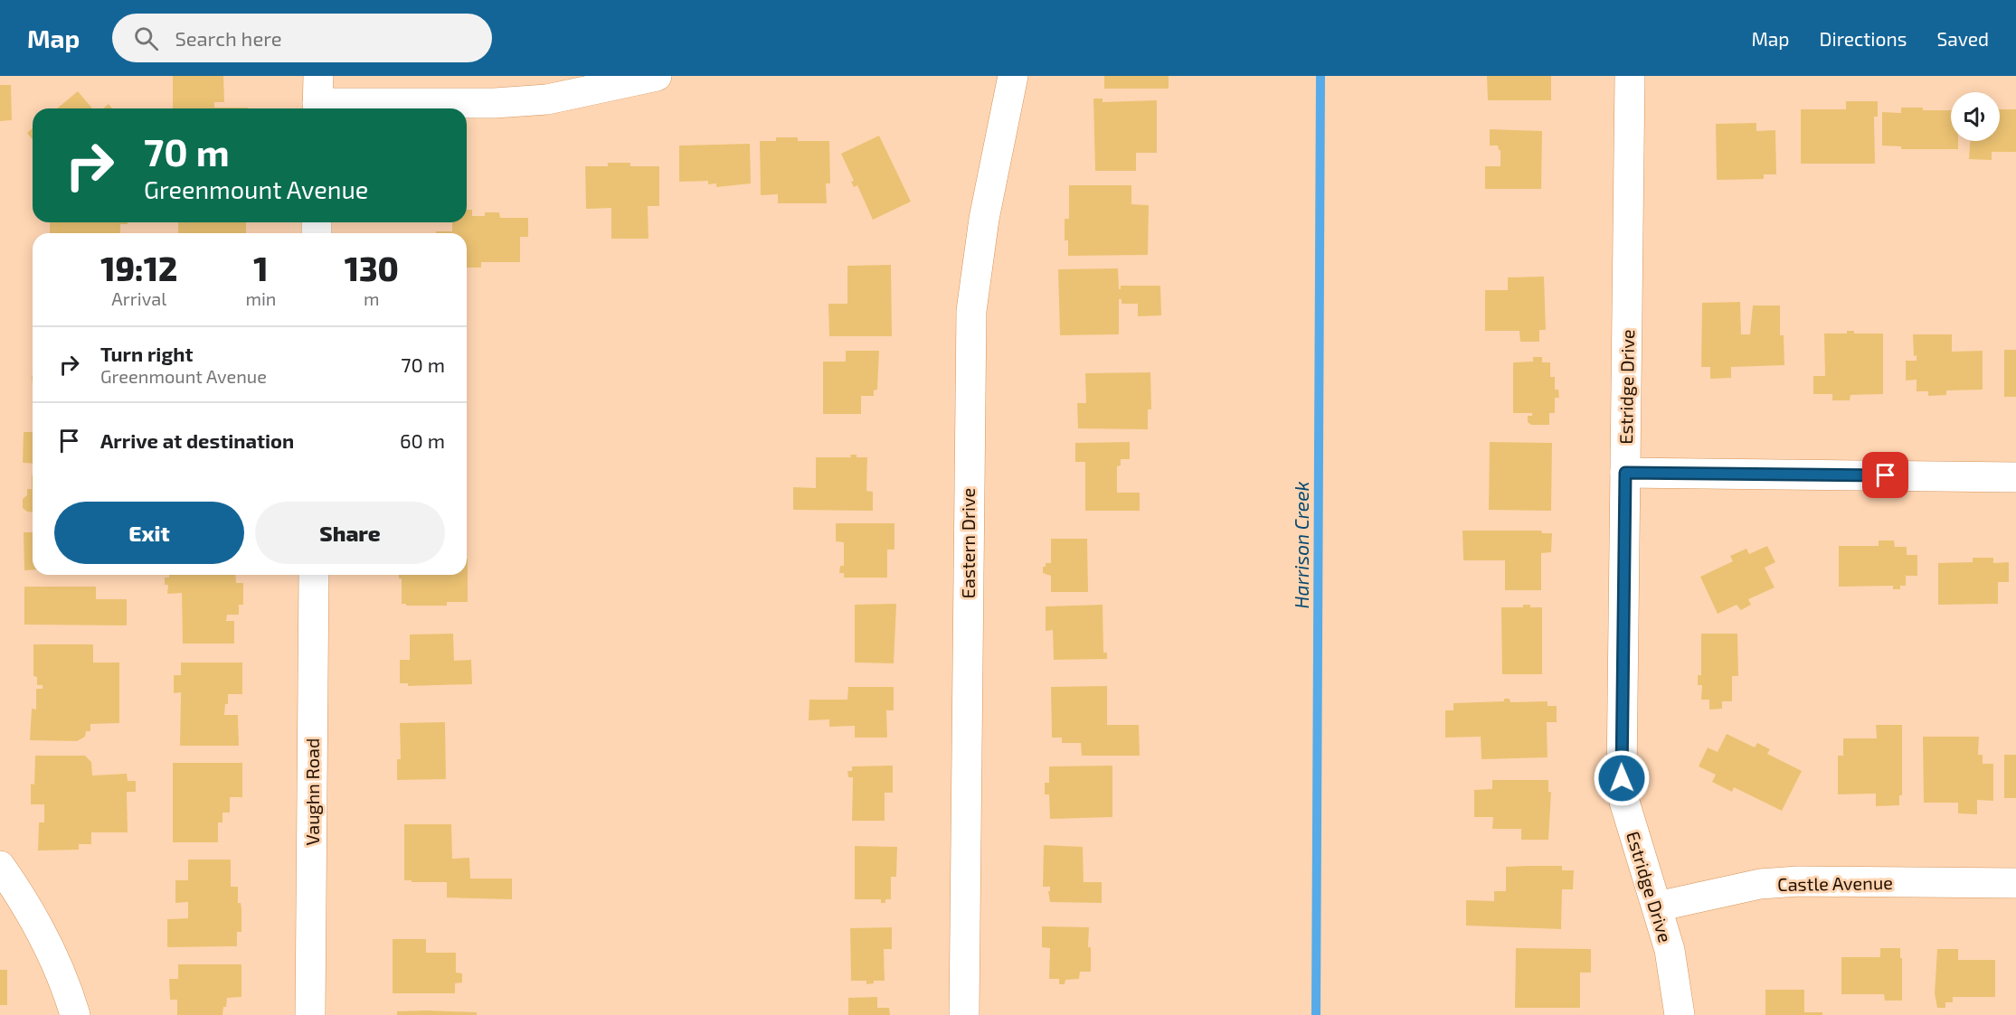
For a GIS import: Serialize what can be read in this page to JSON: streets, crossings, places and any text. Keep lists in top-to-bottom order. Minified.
{"streets":{"street":["Estridge Drive","Eastern Drive","Vaughn Road","Castle Avenue"]},"crossings":[["Estridge Drive","Castle Avenue"]],"water":["Harrison Creek"],"page":{"header":"Map","search":"Search here","nav":["Map","Directions","Saved"],"turn":["70 m","Greenmount Avenue"],"eta":["19:12","Arrival","1","min","130","m"],"list":[{"name":"Turn right","note":"Greenmount Avenue","value":"70 m"},{"name":"Arrive at destination","value":"60 m"}],"buttons":["Exit","Share"]}}
